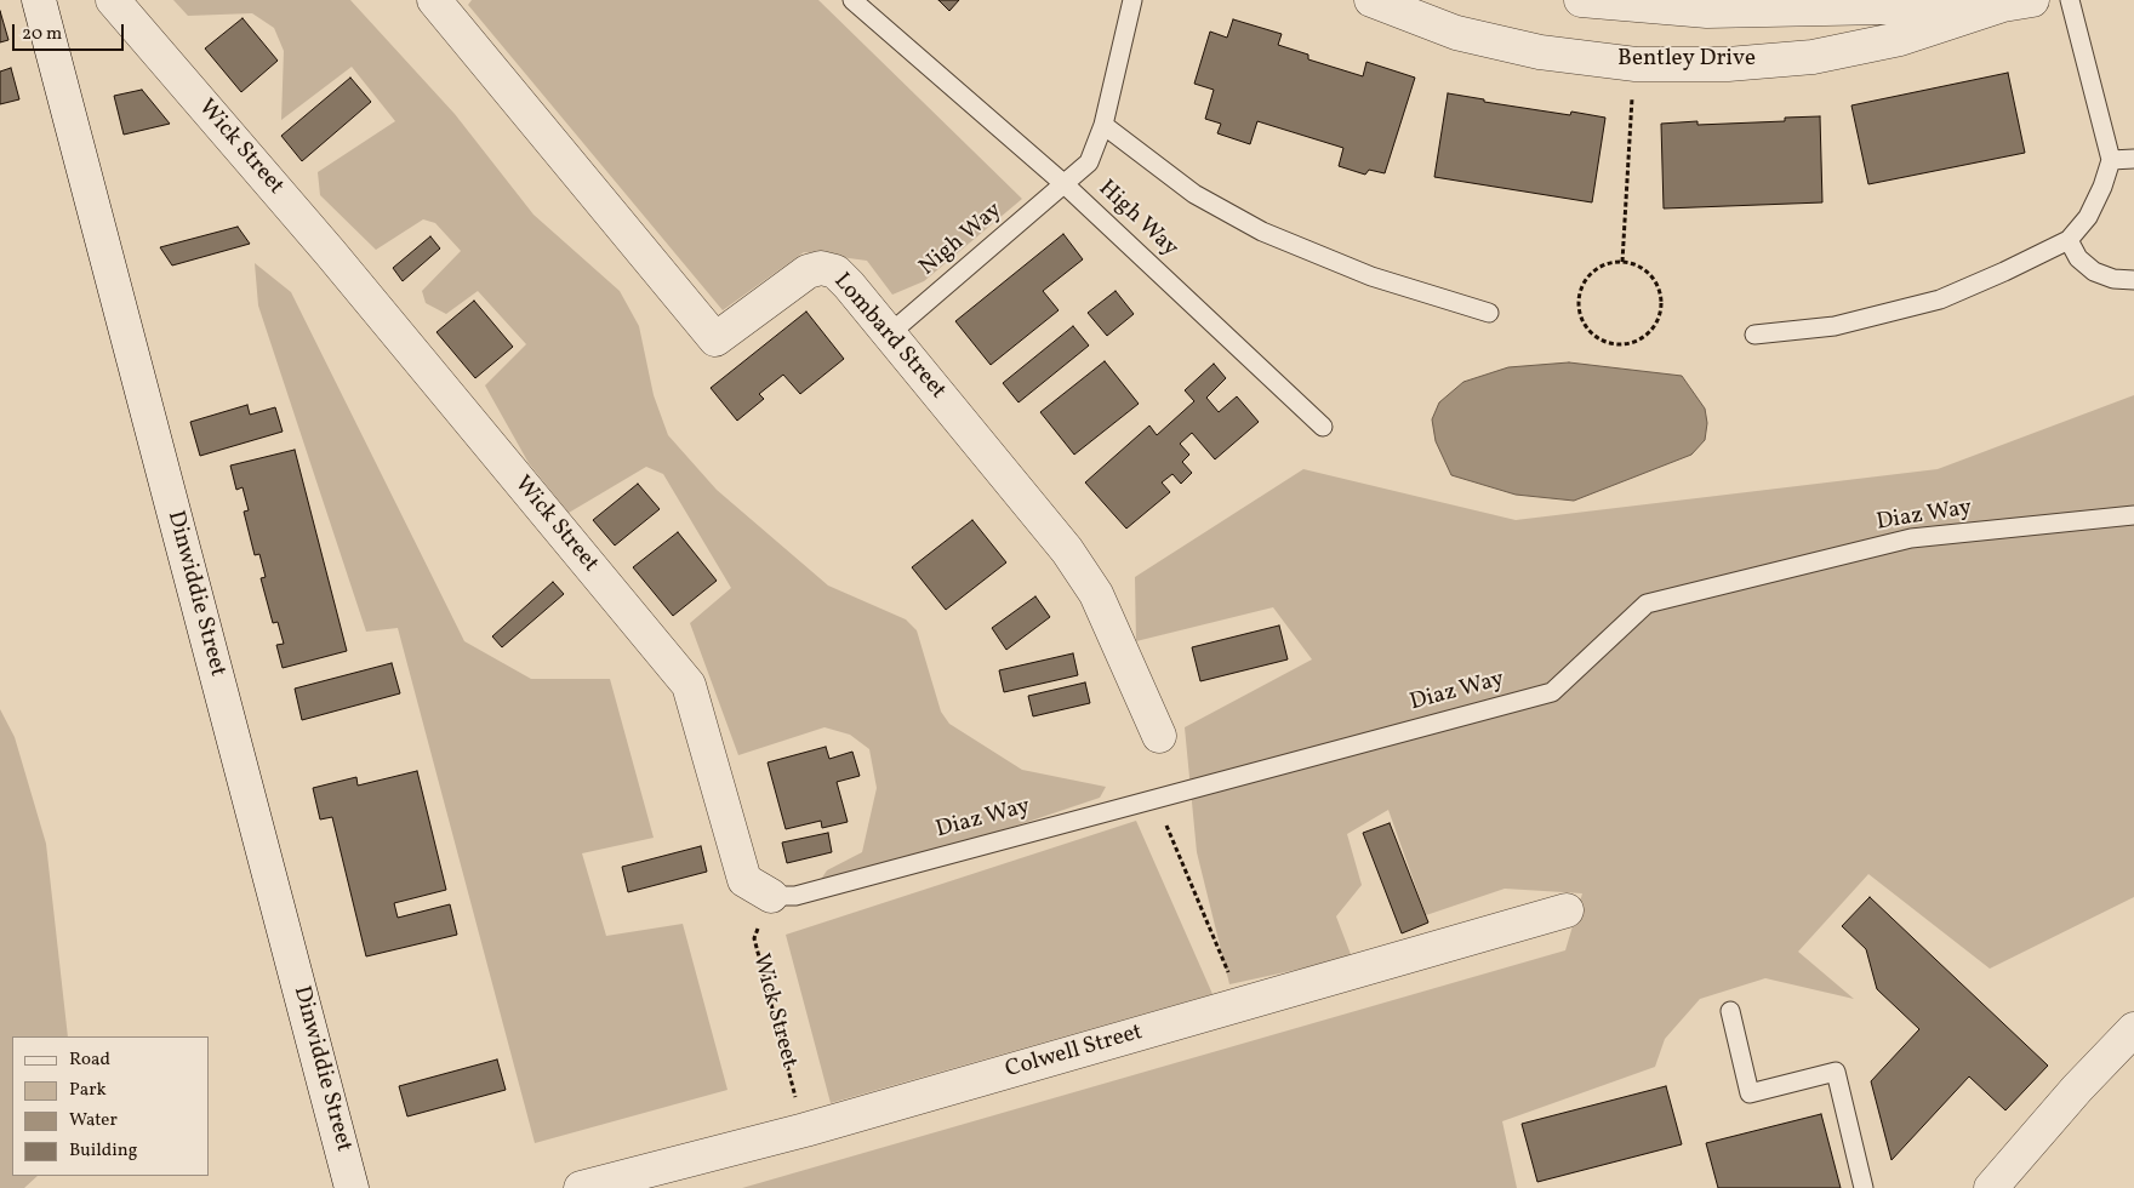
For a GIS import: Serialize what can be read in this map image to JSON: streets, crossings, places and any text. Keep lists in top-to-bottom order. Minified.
{"streets":{"street":["Bentley Drive","Wick Street","Lombard Street","Dinwiddie Street","Colwell Street"],"lane":["High Way","Nigh Way","Diaz Way"]},"crossings":[["Wick Street","Diaz Way"],["Wick Street","Colwell Street"],["High Way","Nigh Way"],["Nigh Way","Lombard Street"]],"legend":["Road","Park","Water","Building"],"scale_bar":"20 m"}
